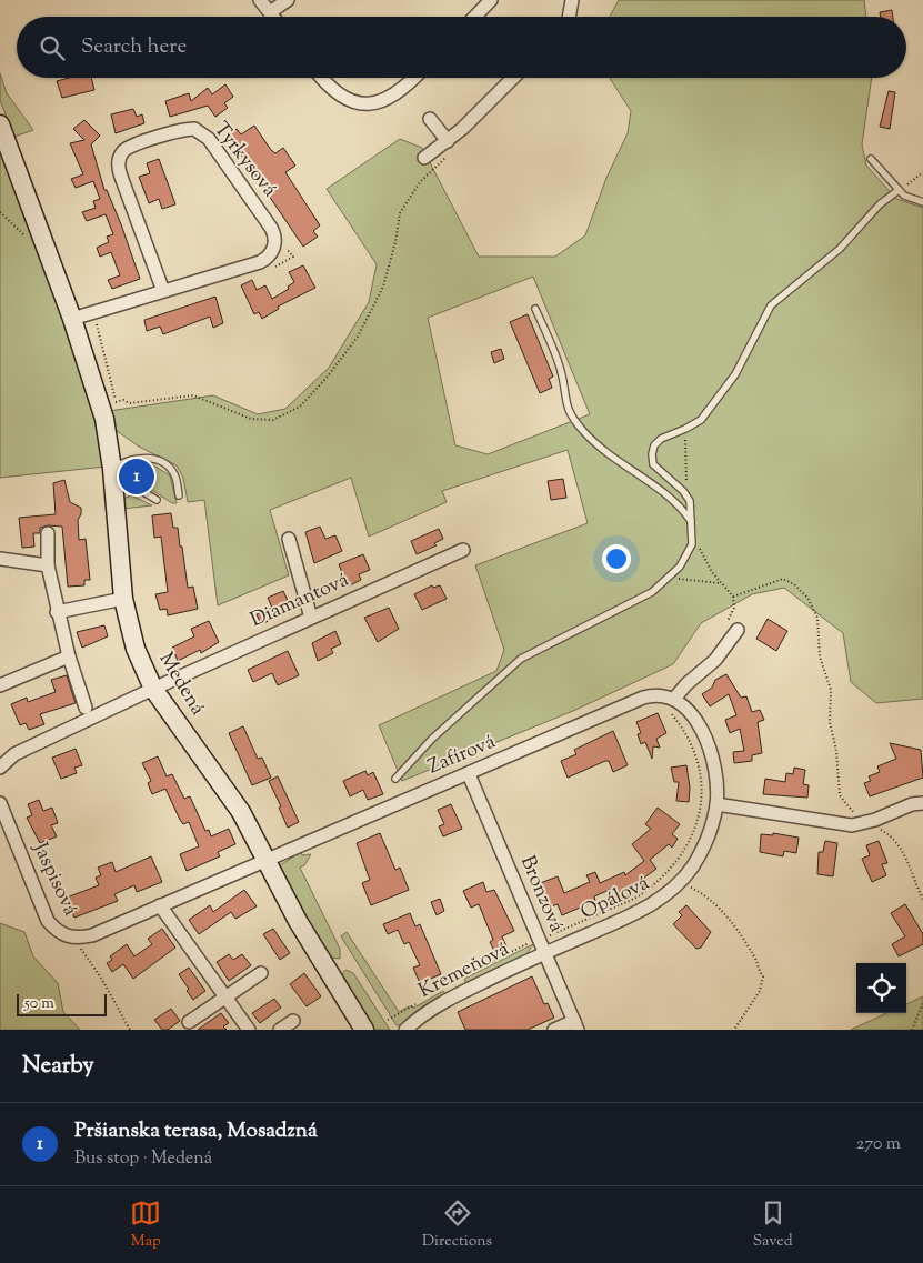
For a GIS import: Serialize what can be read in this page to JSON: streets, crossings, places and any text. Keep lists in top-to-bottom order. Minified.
{"streets":{"street":["Tyrkysová","Diamantová","Medená","Zafírová","Jaspisová","Bronzová","Opálová","Kremeňová"]},"crossings":[["Diamantová","Medená"],["Medená","Zafírová"],["Medená","Jaspisová"],["Zafírová","Jaspisová"],["Zafírová","Bronzová"],["Zafírová","Opálová"],["Bronzová","Opálová"],["Bronzová","Kremeňová"],["Opálová","Kremeňová"]],"scale_bar":"50 m","page":{"search":"Search here","pins":"1","scale":"50 m","heading":"Nearby","list":[{"mark":"1","name":"Pršianska terasa, Mosadzná","note":"Bus stop · Medená","value":"270 m"}],"nav":["Map","Directions","Saved"]}}
